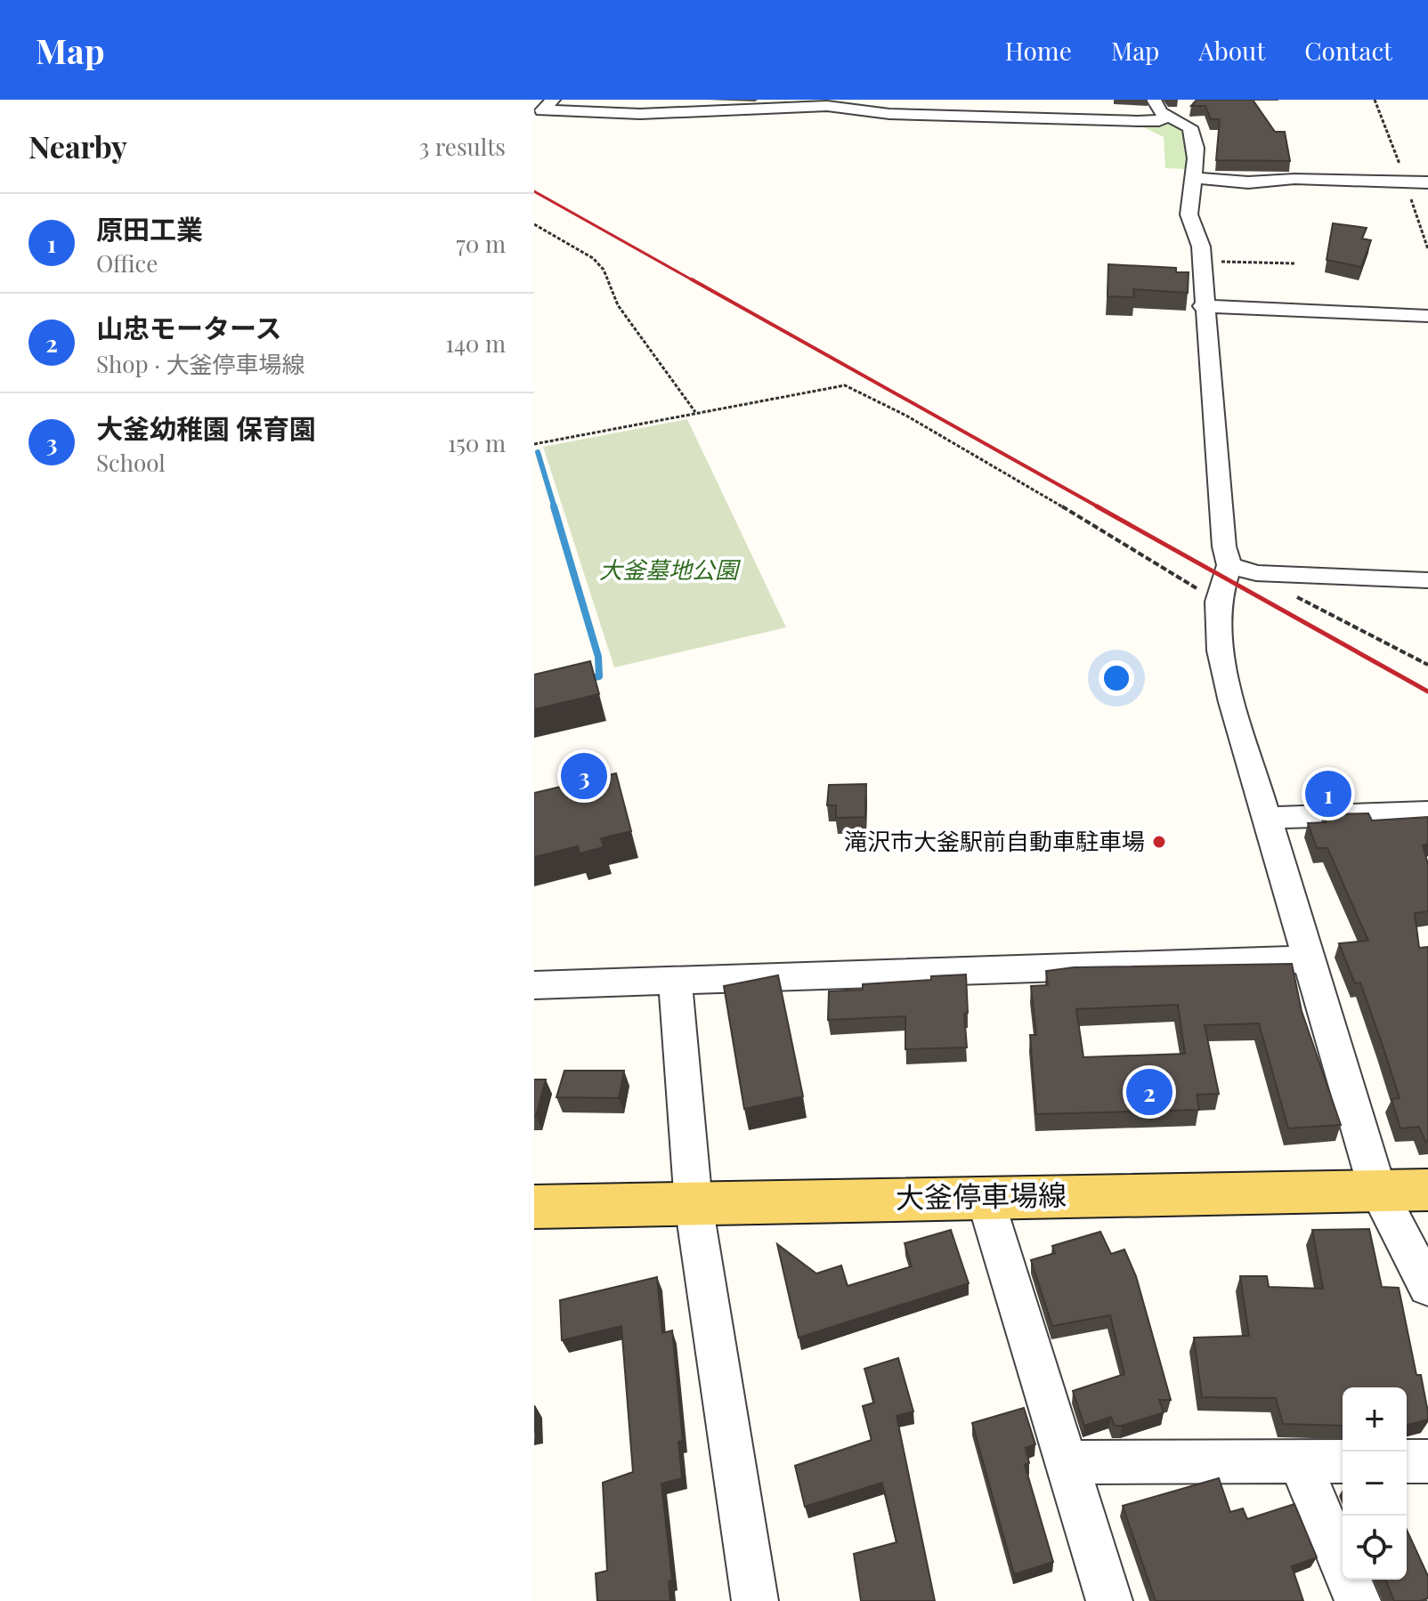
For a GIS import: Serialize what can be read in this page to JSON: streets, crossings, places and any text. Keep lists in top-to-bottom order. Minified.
{"streets":{"main road":["大釜停車場線"]},"parks":["大釜墓地公園"],"places":["滝沢市大釜駅前自動車駐車場"],"page":{"header":"Map","nav":["Home","Map","About","Contact"],"heading":["Nearby","3 results"],"list":[{"mark":"1","name":"原田工業","note":"Office","value":"70 m"},{"mark":"2","name":"山忠モータース","note":"Shop · 大釜停車場線","value":"140 m"},{"mark":"3","name":"大釜幼稚園 保育園","note":"School","value":"150 m"}],"pins":["3","1","2"],"map_buttons":["+","−"]}}
